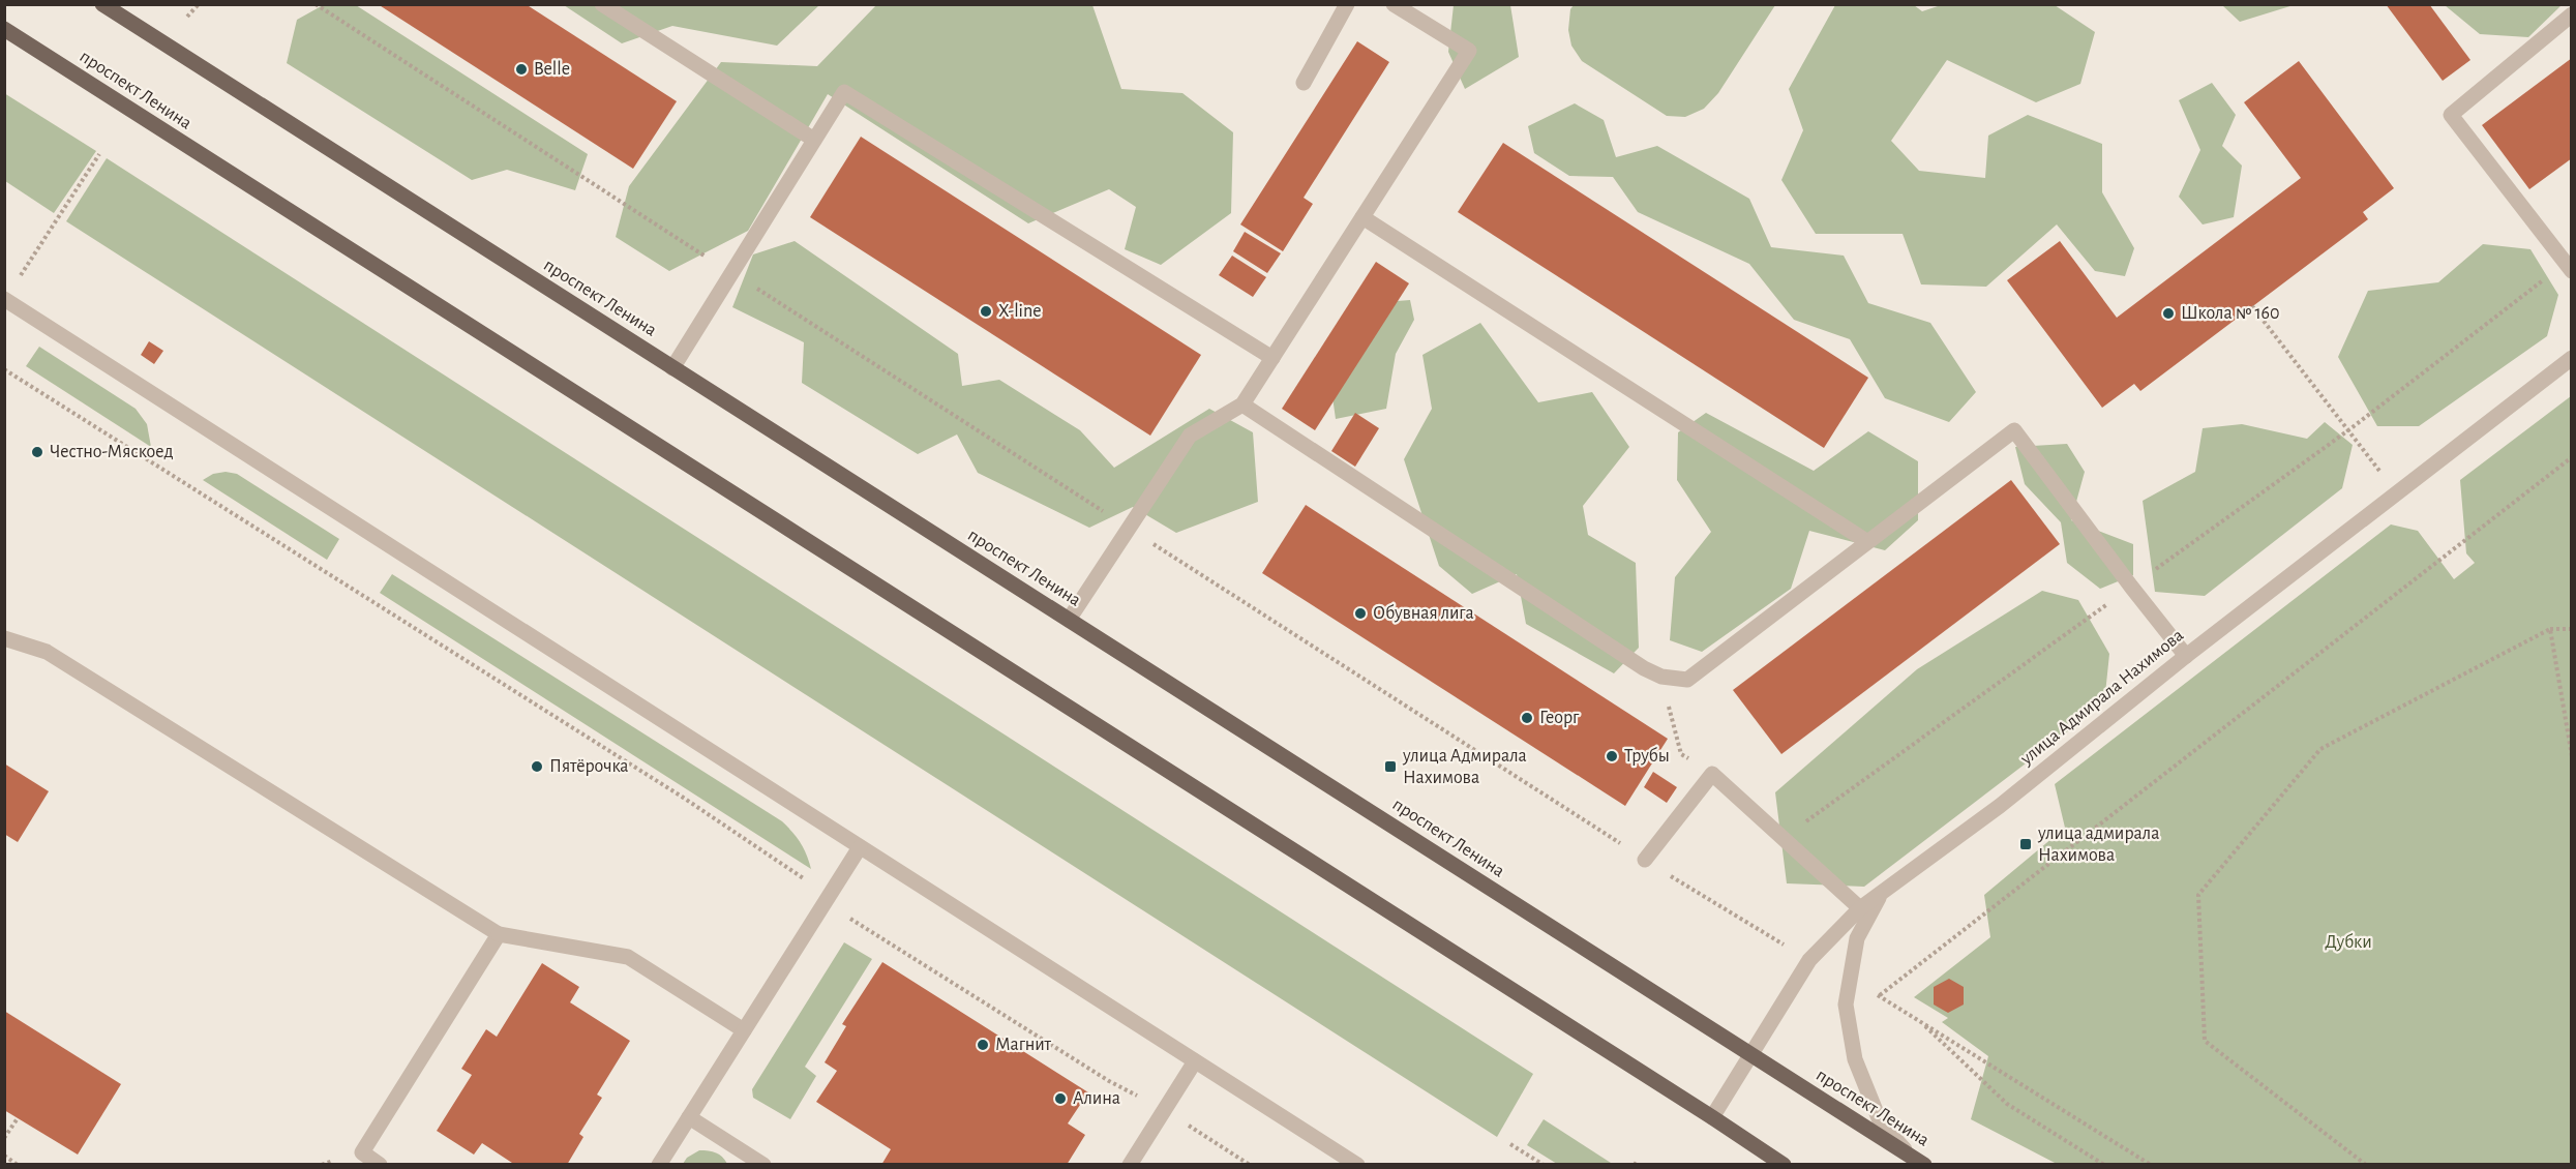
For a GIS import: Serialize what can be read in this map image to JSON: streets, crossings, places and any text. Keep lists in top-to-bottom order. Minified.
{"streets":{"main road":["проспект Ленина"],"street":["улица Адмирала Нахимова"]},"crossings":[["проспект Ленина","улица Адмирала Нахимова"]],"parks":["Дубки"],"places":{"other":["Belle","X-line","Школа № 160","Честно-Мяскоед","Обувная лига","Георг","Трубы","Пятёрочка","Магнит","Алина"],"transit":["улица Адмирала Нахимова","улица адмирала Нахимова"]}}
